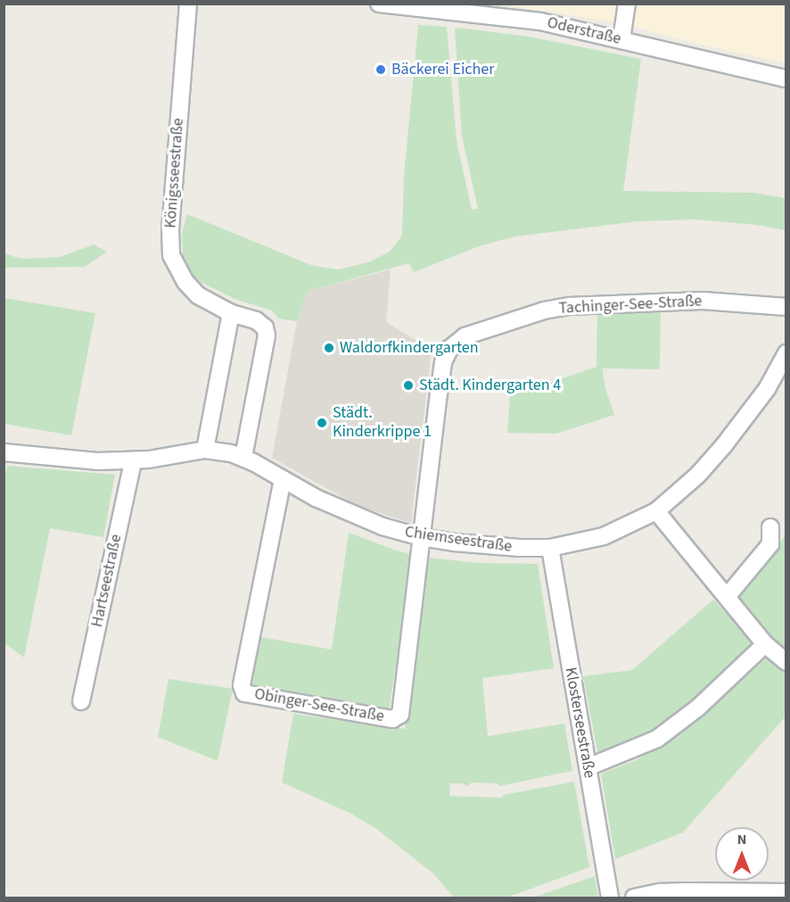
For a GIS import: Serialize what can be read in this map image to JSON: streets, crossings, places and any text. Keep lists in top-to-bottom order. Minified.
{"streets":{"street":["Oderstraße","Königsseestraße","Tachinger-See-Straße","Chiemseestraße","Hartseestraße","Obinger-See-Straße","Klosterseestraße"]},"crossings":[["Königsseestraße","Chiemseestraße"],["Tachinger-See-Straße","Chiemseestraße"],["Tachinger-See-Straße","Obinger-See-Straße"],["Chiemseestraße","Hartseestraße"],["Chiemseestraße","Obinger-See-Straße"],["Chiemseestraße","Klosterseestraße"]],"places":["Bäckerei Eicher","Waldorfkindergarten","Städt. Kindergarten 4","Städt. Kinderkrippe 1"],"north":"top"}
